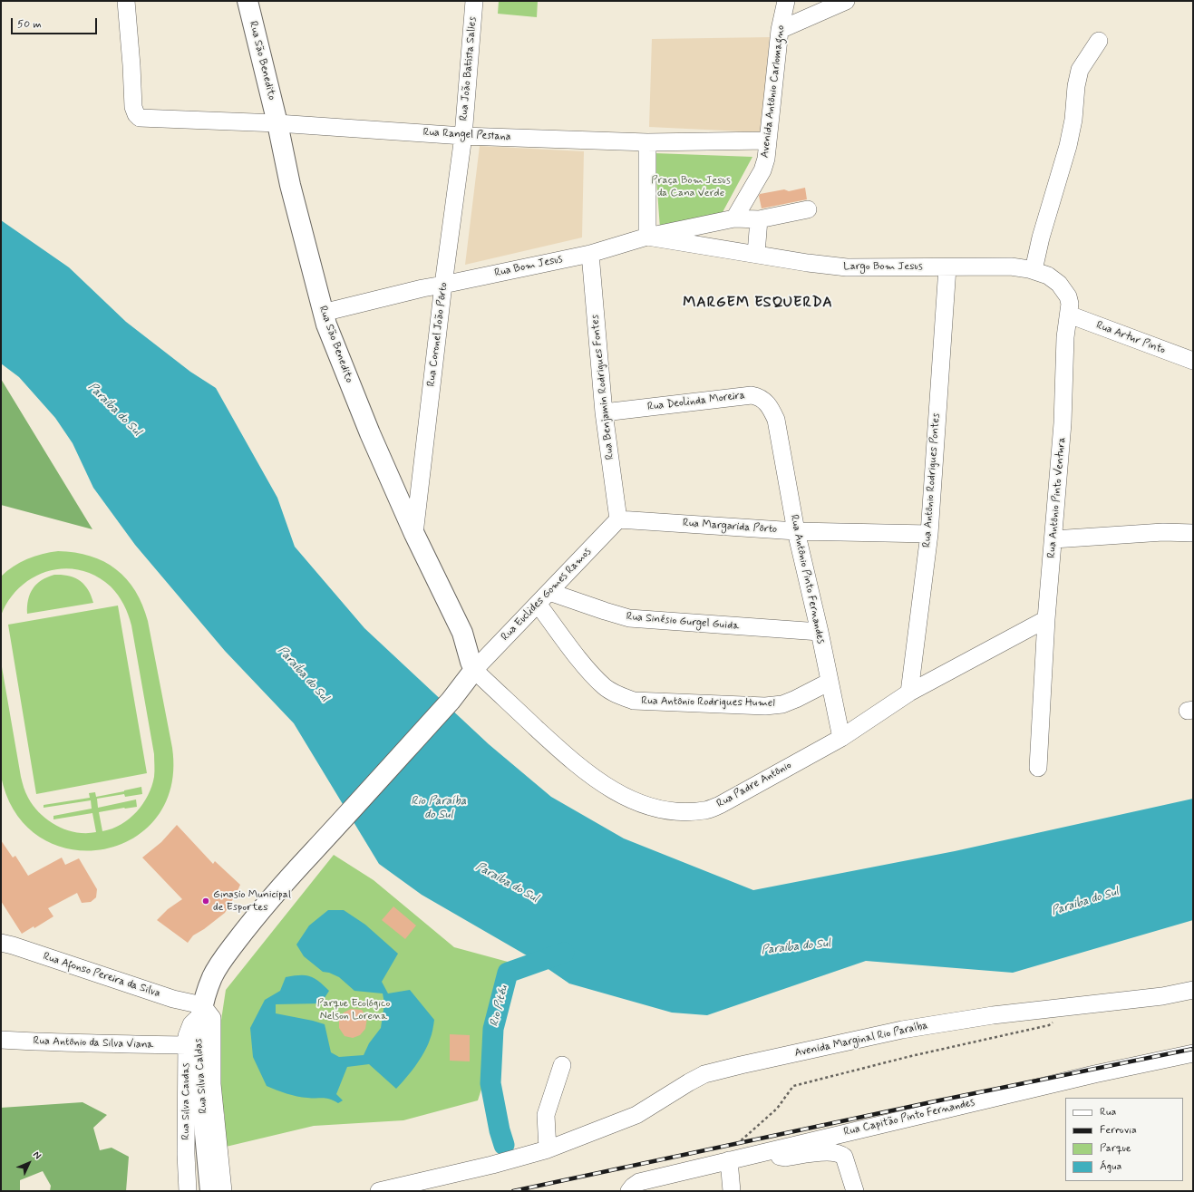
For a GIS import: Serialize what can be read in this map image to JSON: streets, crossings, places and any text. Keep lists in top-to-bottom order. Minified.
{"streets":{"main road":["Rua São Benedito","Rua Silva Caldas"],"street":["Rua João Batista Salles","Avenida Antônio Carlomagno","Rua Rangel Pestana","Rua Bom Jesus","Largo Bom Jesus","Rua Coronel João Pôrto","Rua Artur Pinto","Rua Benjamin Rodrigues Fontes","Rua Deolinda Moreira","Rua Antônio Rodrigues Pontes","Rua Antônio Pinto Ventura","Rua Margarida Pôrto","Rua Antônio Pinto Fernandes","Rua Euclides Gomes Ramos","Rua Sinésio Gurgel Guida","Rua Antônio Rodrigues Humel","Rua Padre Antônio","Rua Afonso Pereira da Silva","Avenida Marginal Rio Paraíba","Rua Antônio da Silva Viana","Rua Silva Caudas","Rua Capitão Pinto Fernandes"]},"crossings":[["Rua São Benedito","Rua Rangel Pestana"],["Rua São Benedito","Rua Bom Jesus"],["Rua São Benedito","Rua Coronel João Pôrto"],["Rua São Benedito","Rua Euclides Gomes Ramos"],["Rua São Benedito","Rua Padre Antônio"],["Rua São Benedito","Rua Silva Caldas"],["Rua João Batista Salles","Rua Rangel Pestana"],["Rua João Batista Salles","Rua Coronel João Pôrto"],["Avenida Antônio Carlomagno","Rua Rangel Pestana"],["Avenida Antônio Carlomagno","Rua Bom Jesus"],["Rua Rangel Pestana","Rua Coronel João Pôrto"],["Rua Bom Jesus","Largo Bom Jesus"],["Rua Bom Jesus","Rua Coronel João Pôrto"],["Rua Bom Jesus","Rua Benjamin Rodrigues Fontes"],["Largo Bom Jesus","Rua Antônio Rodrigues Pontes"],["Largo Bom Jesus","Rua Antônio Pinto Ventura"],["Rua Artur Pinto","Rua Antônio Pinto Ventura"],["Rua Benjamin Rodrigues Fontes","Rua Deolinda Moreira"],["Rua Benjamin Rodrigues Fontes","Rua Margarida Pôrto"],["Rua Benjamin Rodrigues Fontes","Rua Euclides Gomes Ramos"],["Rua Deolinda Moreira","Rua Antônio Pinto Fernandes"],["Rua Antônio Rodrigues Pontes","Rua Margarida Pôrto"],["Rua Antônio Rodrigues Pontes","Rua Padre Antônio"],["Rua Antônio Pinto Ventura","Rua Padre Antônio"],["Rua Margarida Pôrto","Rua Antônio Pinto Fernandes"],["Rua Margarida Pôrto","Rua Euclides Gomes Ramos"],["Rua Antônio Pinto Fernandes","Rua Sinésio Gurgel Guida"],["Rua Antônio Pinto Fernandes","Rua Antônio Rodrigues Humel"],["Rua Antônio Pinto Fernandes","Rua Padre Antônio"],["Rua Euclides Gomes Ramos","Rua Sinésio Gurgel Guida"],["Rua Euclides Gomes Ramos","Rua Antônio Rodrigues Humel"],["Rua Euclides Gomes Ramos","Rua Padre Antônio"],["Rua Euclides Gomes Ramos","Rua Silva Caldas"],["Rua Sinésio Gurgel Guida","Rua Antônio Rodrigues Humel"],["Rua Padre Antônio","Rua Silva Caldas"],["Rua Afonso Pereira da Silva","Rua Silva Caldas"],["Rua Antônio da Silva Viana","Rua Silva Caldas"],["Rua Antônio da Silva Viana","Rua Silva Caudas"],["Rua Silva Caldas","Rua Silva Caudas"]],"districts":["MARGEM ESQUERDA"],"water":["Paraiba do Sul","Rio Paraíba do Sul","Rio Pitéu"],"parks":["Praça Bom Jesus da Cana Verde","Parque Ecológico Nelson Lorena"],"places":["Ginasio Municipal de Esportes"],"legend":["Rua","Ferrovia","Parque","Água"],"scale_bar":"50 m","north":"top right"}
